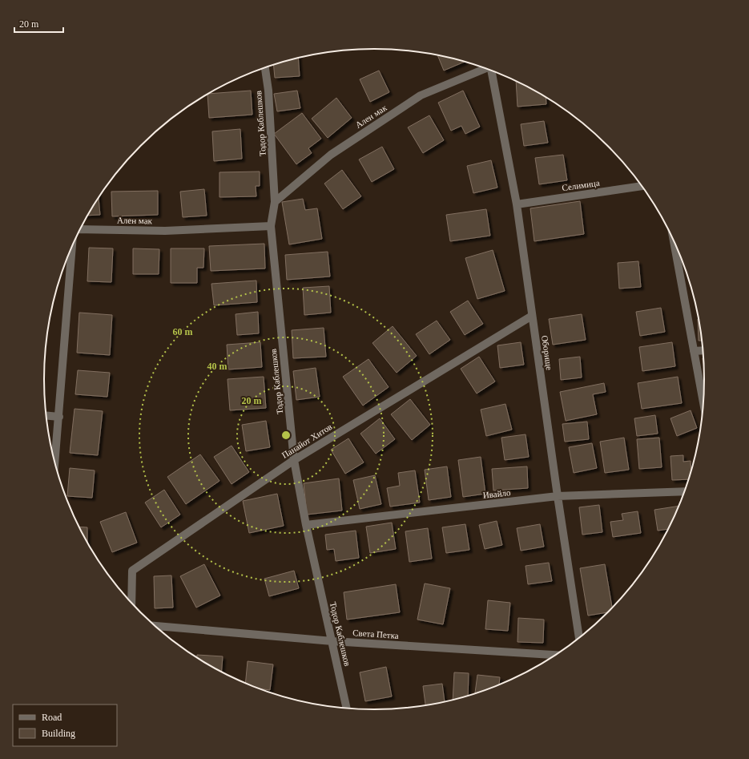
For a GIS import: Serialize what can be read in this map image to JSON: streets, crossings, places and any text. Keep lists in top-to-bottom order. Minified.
{"streets":{"street":["Ален мак","Тодор Каблешков","Селимица","Оборище","Панайот Хитов","Ивайло","Света Петка"]},"crossings":[["Ален мак","Тодор Каблешков"],["Тодор Каблешков","Панайот Хитов"],["Тодор Каблешков","Ивайло"],["Тодор Каблешков","Света Петка"],["Селимица","Оборище"],["Оборище","Панайот Хитов"],["Оборище","Ивайло"]],"legend":["Road","Building"],"scale_bar":"20 m","rings":["60 m","40 m","20 m"]}
